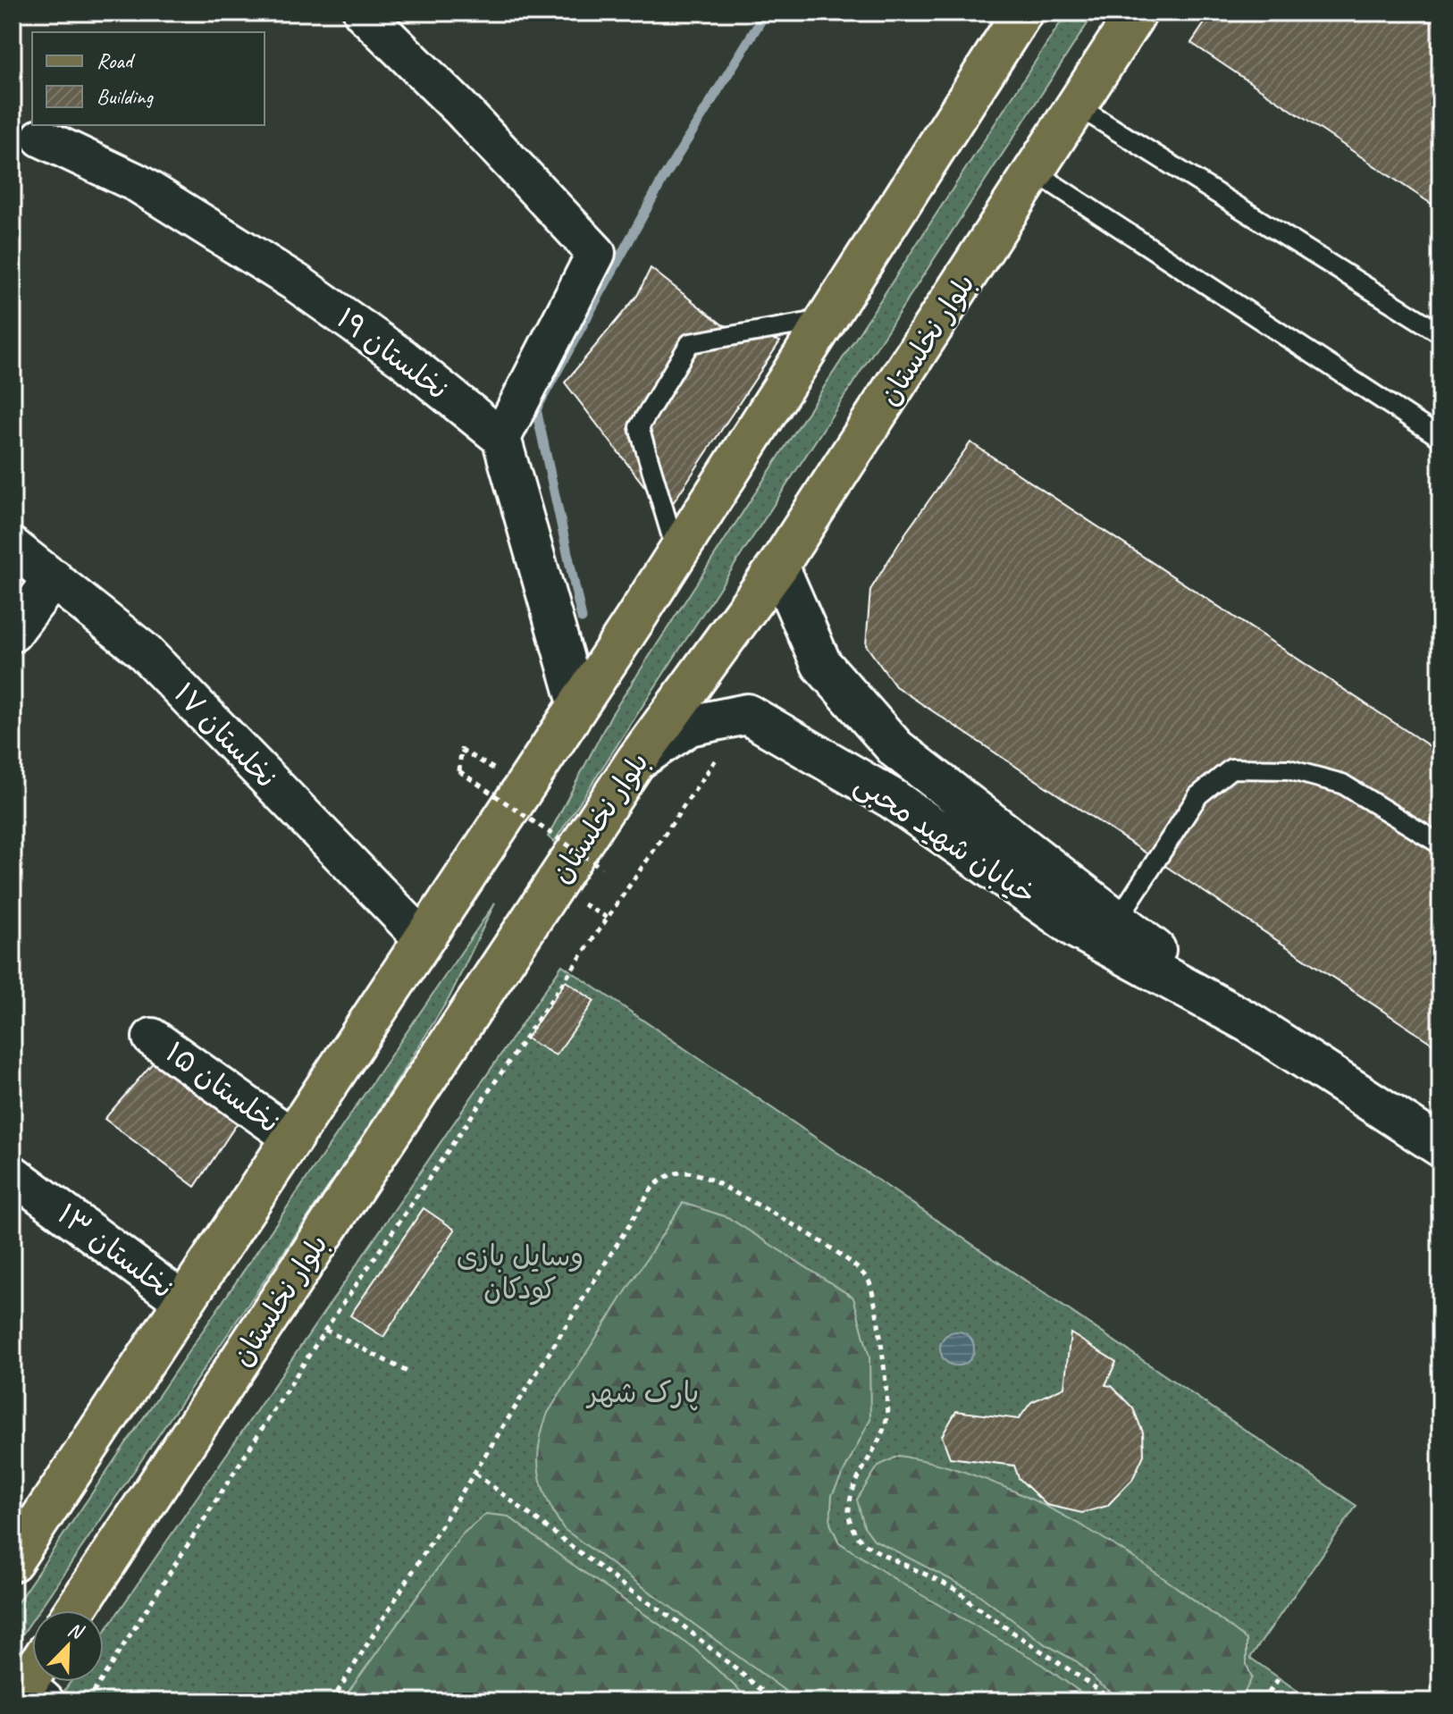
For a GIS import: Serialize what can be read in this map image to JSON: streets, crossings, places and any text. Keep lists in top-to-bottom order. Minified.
{"streets":{"main road":["بلوار نخلستان","خیابان شهید محبی"],"street":["نخلستان ۱۹","نخلستان ۱۷","نخلستان ۱۵","نخلستان ۱۳"]},"crossings":[["بلوار نخلستان","خیابان شهید محبی"]],"parks":["وسایل بازی کودکان","پارک شهر"],"legend":["Road","Building"],"north":"top right"}
